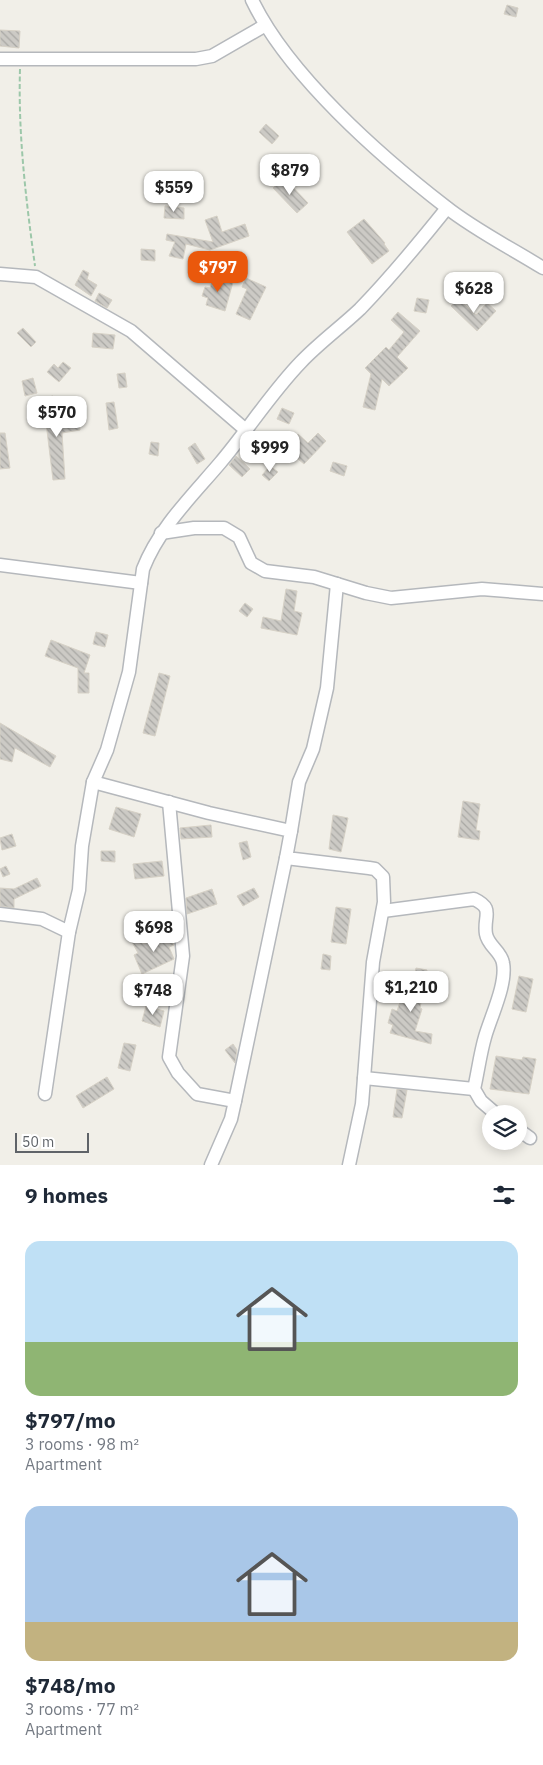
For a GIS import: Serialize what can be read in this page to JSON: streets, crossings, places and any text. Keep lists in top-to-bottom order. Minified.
{"scale_bar":"50 m","page":{"price":["$879","$559","$797","$628","$570","$999","$698","$1,210","$748"],"scale":"50 m","heading":"9 homes","list":[{"name":"$797/mo","note":"3 rooms · 98 m² · Apartment"},{"name":"$748/mo","note":"3 rooms · 77 m² · Apartment"}]}}
